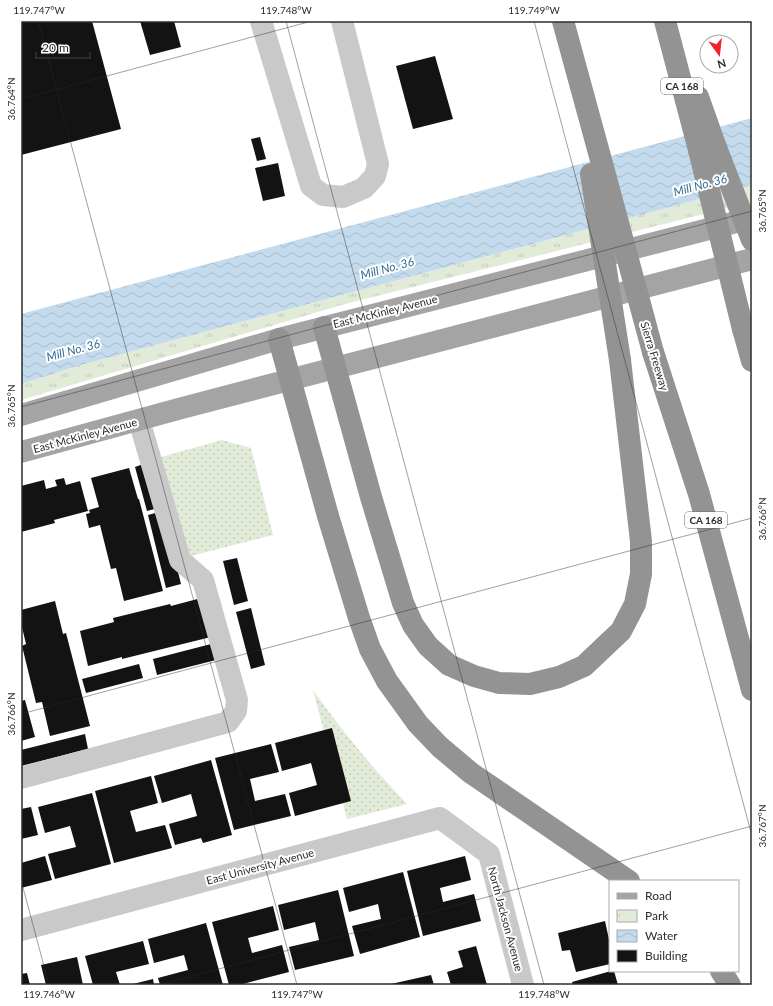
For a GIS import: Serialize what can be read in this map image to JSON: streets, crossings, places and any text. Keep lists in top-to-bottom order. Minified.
{"streets":{"highway":["CA 168","Sierra Freeway"],"main road":["East McKinley Avenue"],"street":["East University Avenue","North Jackson Avenue"]},"crossings":[["East University Avenue","North Jackson Avenue"]],"water":["Mill No. 36"],"legend":["Road","Park","Water","Building"],"scale_bar":"20 m","north":"bottom","coordinates":["119.747°W","119.748°W","119.749°W","36.764°N","36.765°N","36.766°N","36.767°N","119.746°W"]}
